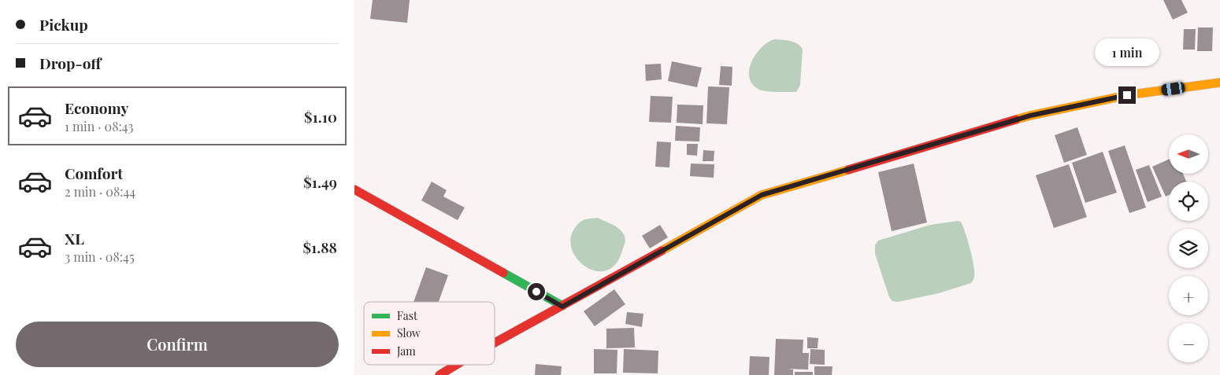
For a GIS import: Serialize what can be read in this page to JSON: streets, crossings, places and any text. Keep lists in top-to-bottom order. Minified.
{"legend":["Fast","Slow","Jam"],"north":"left","page":{"banner":["Pickup","Drop-off"],"bubble":"1 min","list":[{"name":"Economy","note":"1 min · 08:43","value":"$1.10"},{"name":"Comfort","note":"2 min · 08:44","value":"$1.49"},{"name":"XL","note":"3 min · 08:45","value":"$1.88"}],"map_buttons":["+","−"],"buttons":"Confirm"}}
